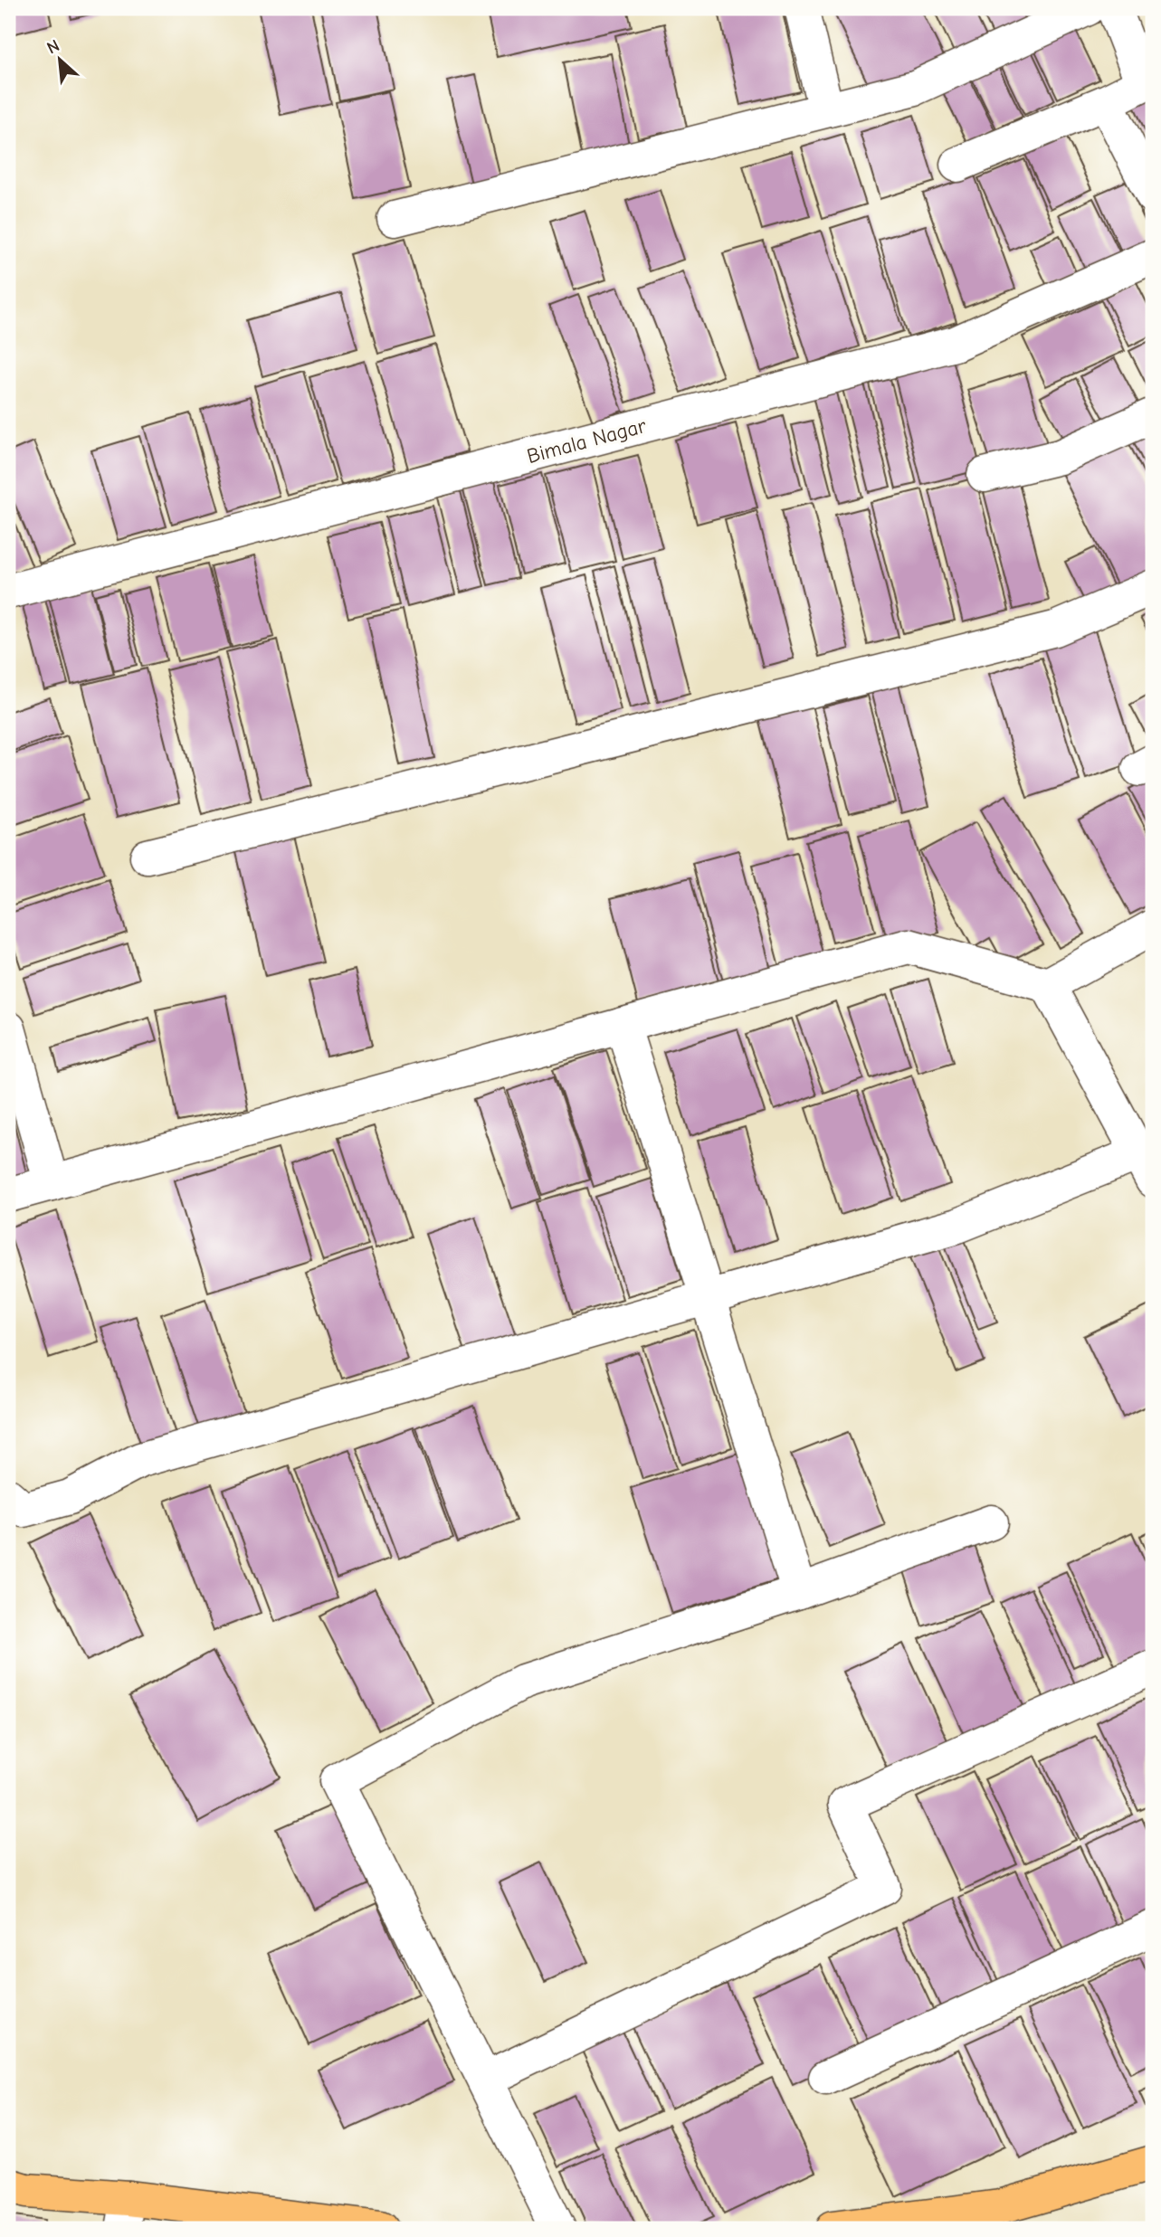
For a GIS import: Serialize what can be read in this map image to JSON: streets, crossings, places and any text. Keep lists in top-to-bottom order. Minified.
{"streets":{"street":["Bimala Nagar"]},"north":"top left"}
